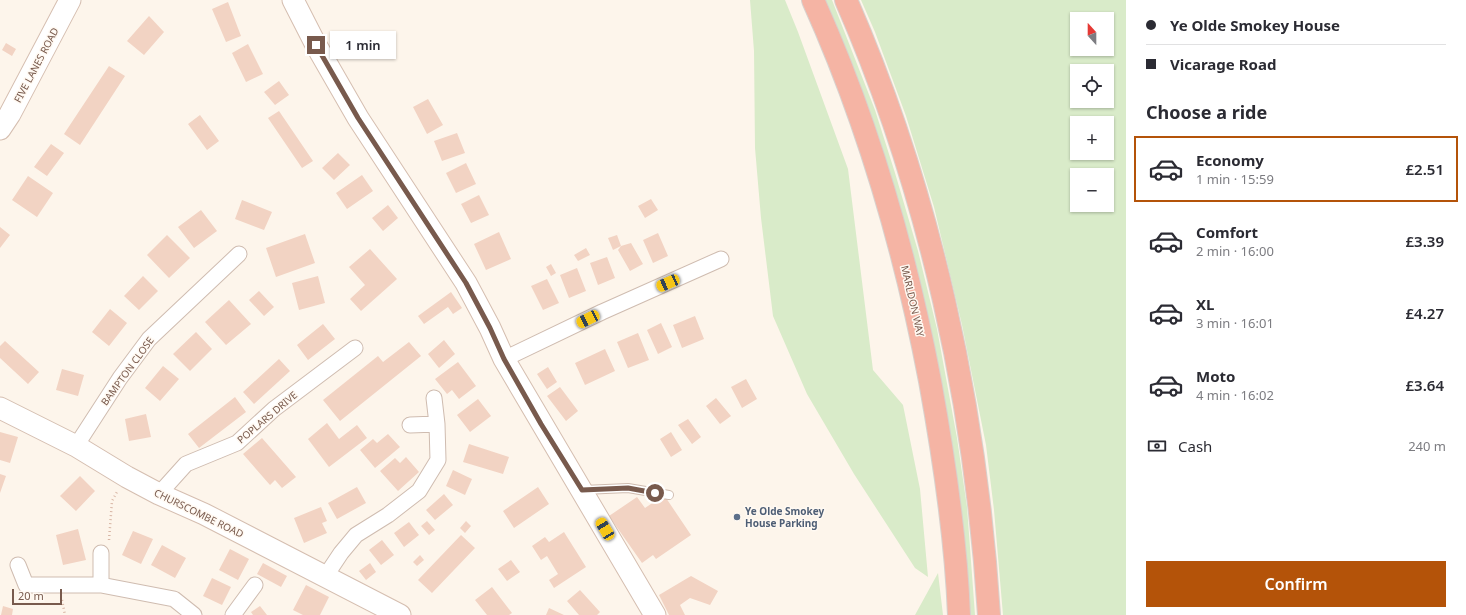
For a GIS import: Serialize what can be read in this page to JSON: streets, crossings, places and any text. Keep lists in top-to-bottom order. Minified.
{"streets":{"highway":["MARLDON WAY"],"street":["FIVE LANES ROAD","BAMPTON CLOSE","POPLARS DRIVE","CHURSCOMBE ROAD"]},"crossings":[["BAMPTON CLOSE","CHURSCOMBE ROAD"],["POPLARS DRIVE","CHURSCOMBE ROAD"]],"places":["Ye Olde Smokey House Parking"],"scale_bar":"20 m","north":"top","page":{"banner":["Ye Olde Smokey House","Vicarage Road"],"map_buttons":["+","−"],"bubble":"1 min","heading":"Choose a ride","list":[{"name":"Economy","note":"1 min · 15:59","value":"£2.51"},{"name":"Comfort","note":"2 min · 16:00","value":"£3.39"},{"name":"XL","note":"3 min · 16:01","value":"£4.27"},{"name":"Moto","note":"4 min · 16:02","value":"£3.64"}],"pay":["Cash","240 m"],"buttons":"Confirm","scale":"20 m"}}
